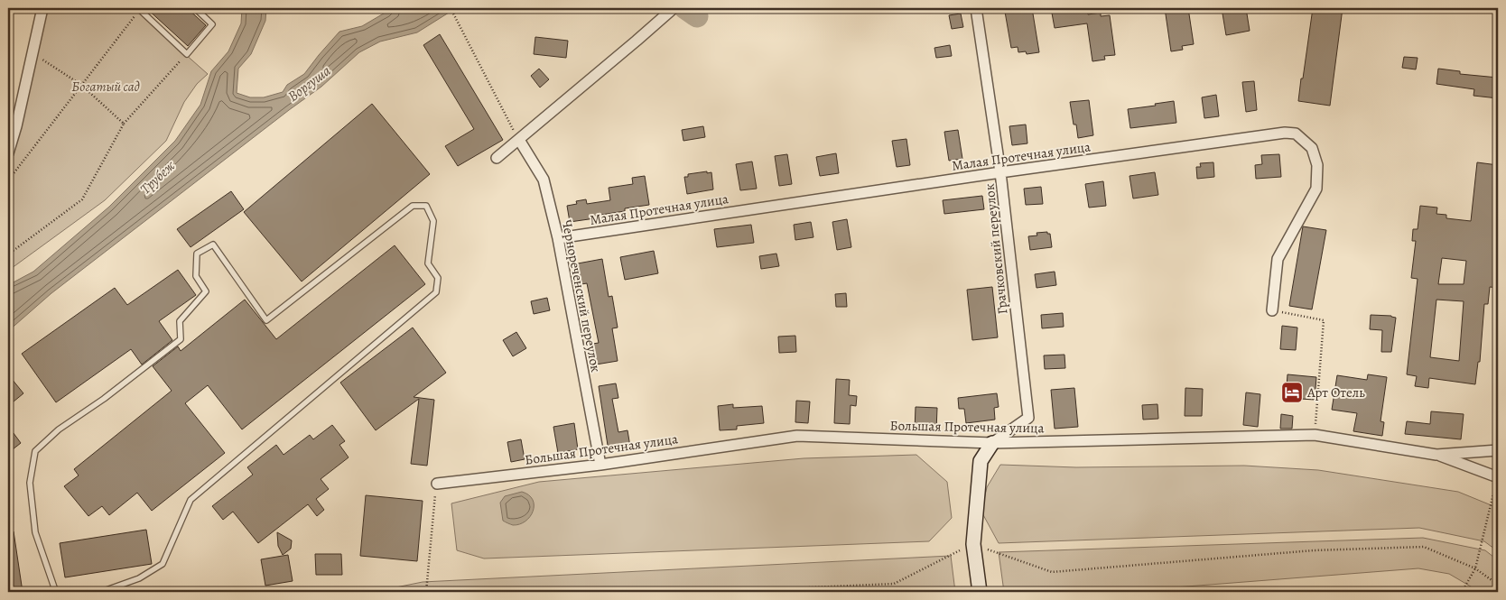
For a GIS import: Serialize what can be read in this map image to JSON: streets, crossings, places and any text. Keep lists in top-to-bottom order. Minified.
{"streets":{"street":["Малая Протечная улица","Грачковский переулок","Чернореченский переулок","Большая Протечная улица"]},"crossings":[["Малая Протечная улица","Грачковский переулок"],["Малая Протечная улица","Чернореченский переулок"],["Грачковский переулок","Большая Протечная улица"],["Чернореченский переулок","Большая Протечная улица"]],"water":["Воргуша","Трубеж"],"parks":["Богатый сад"],"places":{"hotel":["Арт Отель"]}}
